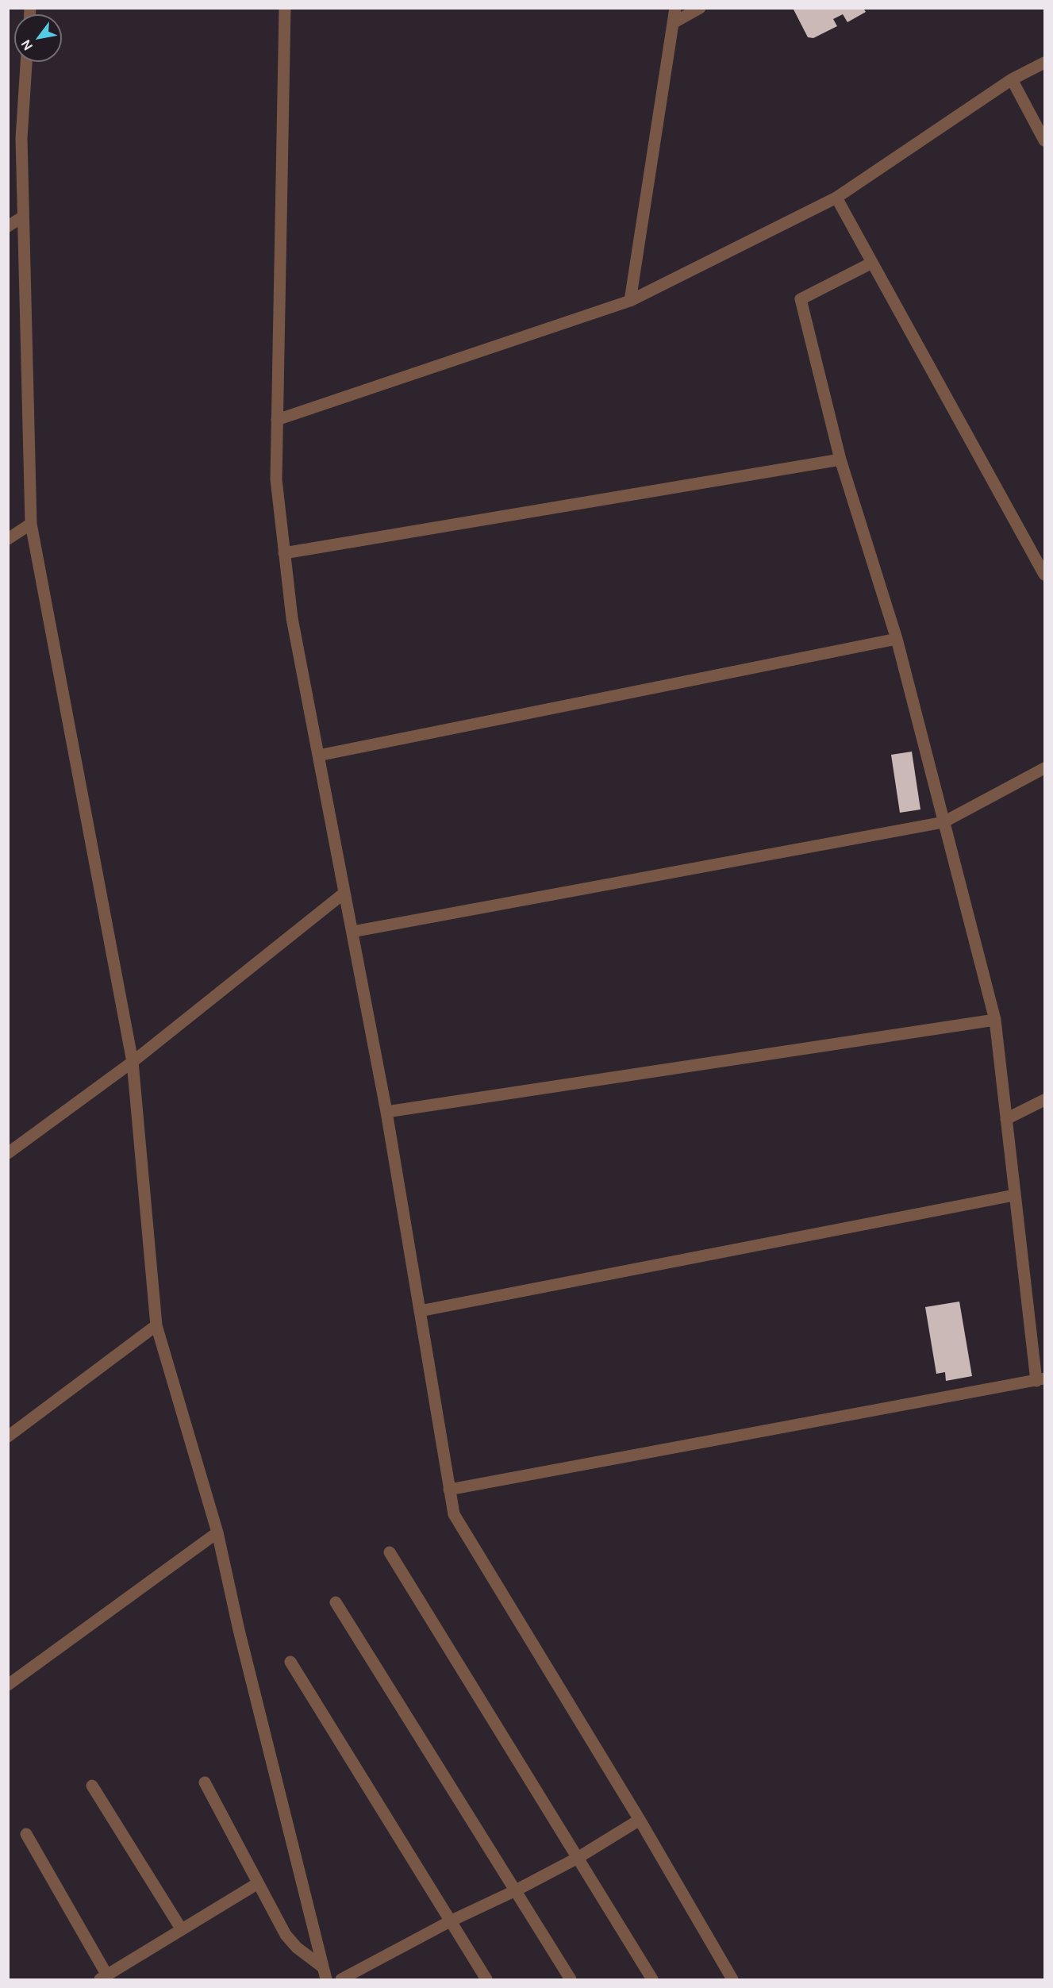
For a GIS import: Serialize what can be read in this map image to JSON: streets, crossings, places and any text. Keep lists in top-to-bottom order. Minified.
{"north":"bottom left"}
